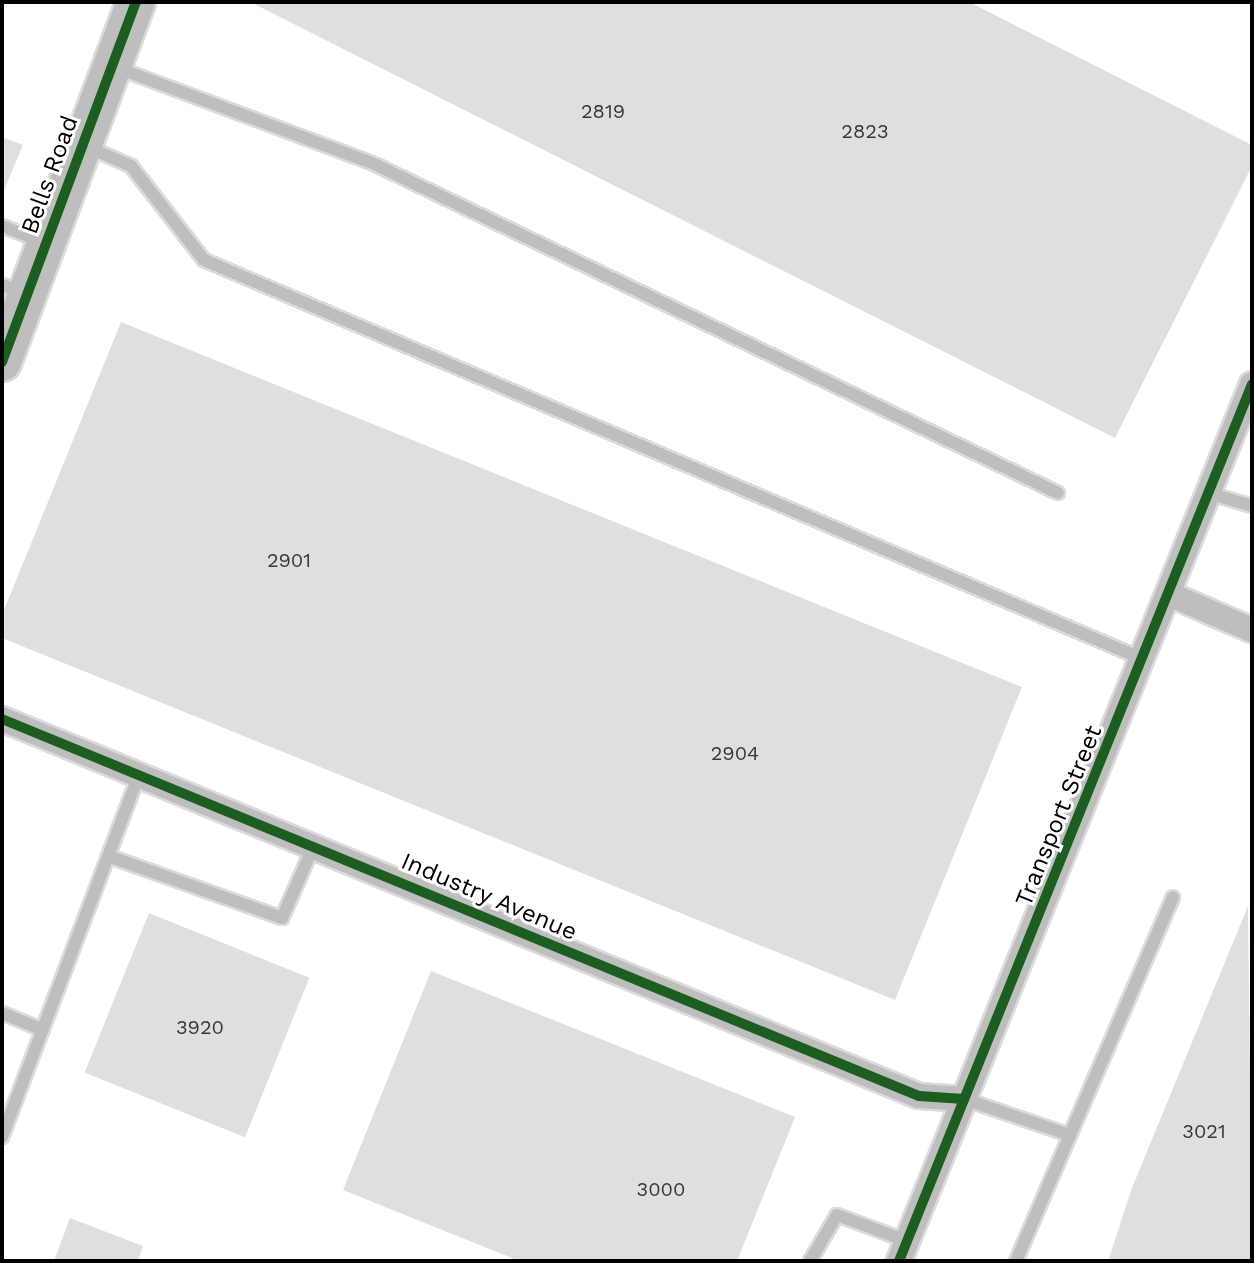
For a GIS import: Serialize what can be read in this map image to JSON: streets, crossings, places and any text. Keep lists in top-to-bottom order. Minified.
{"streets":{"main road":["Bells Road"],"street":["Transport Street","Industry Avenue"]},"crossings":[["Transport Street","Industry Avenue"]],"house_numbers":["2819","2823","2901","2904","3920","3021","3000"]}
